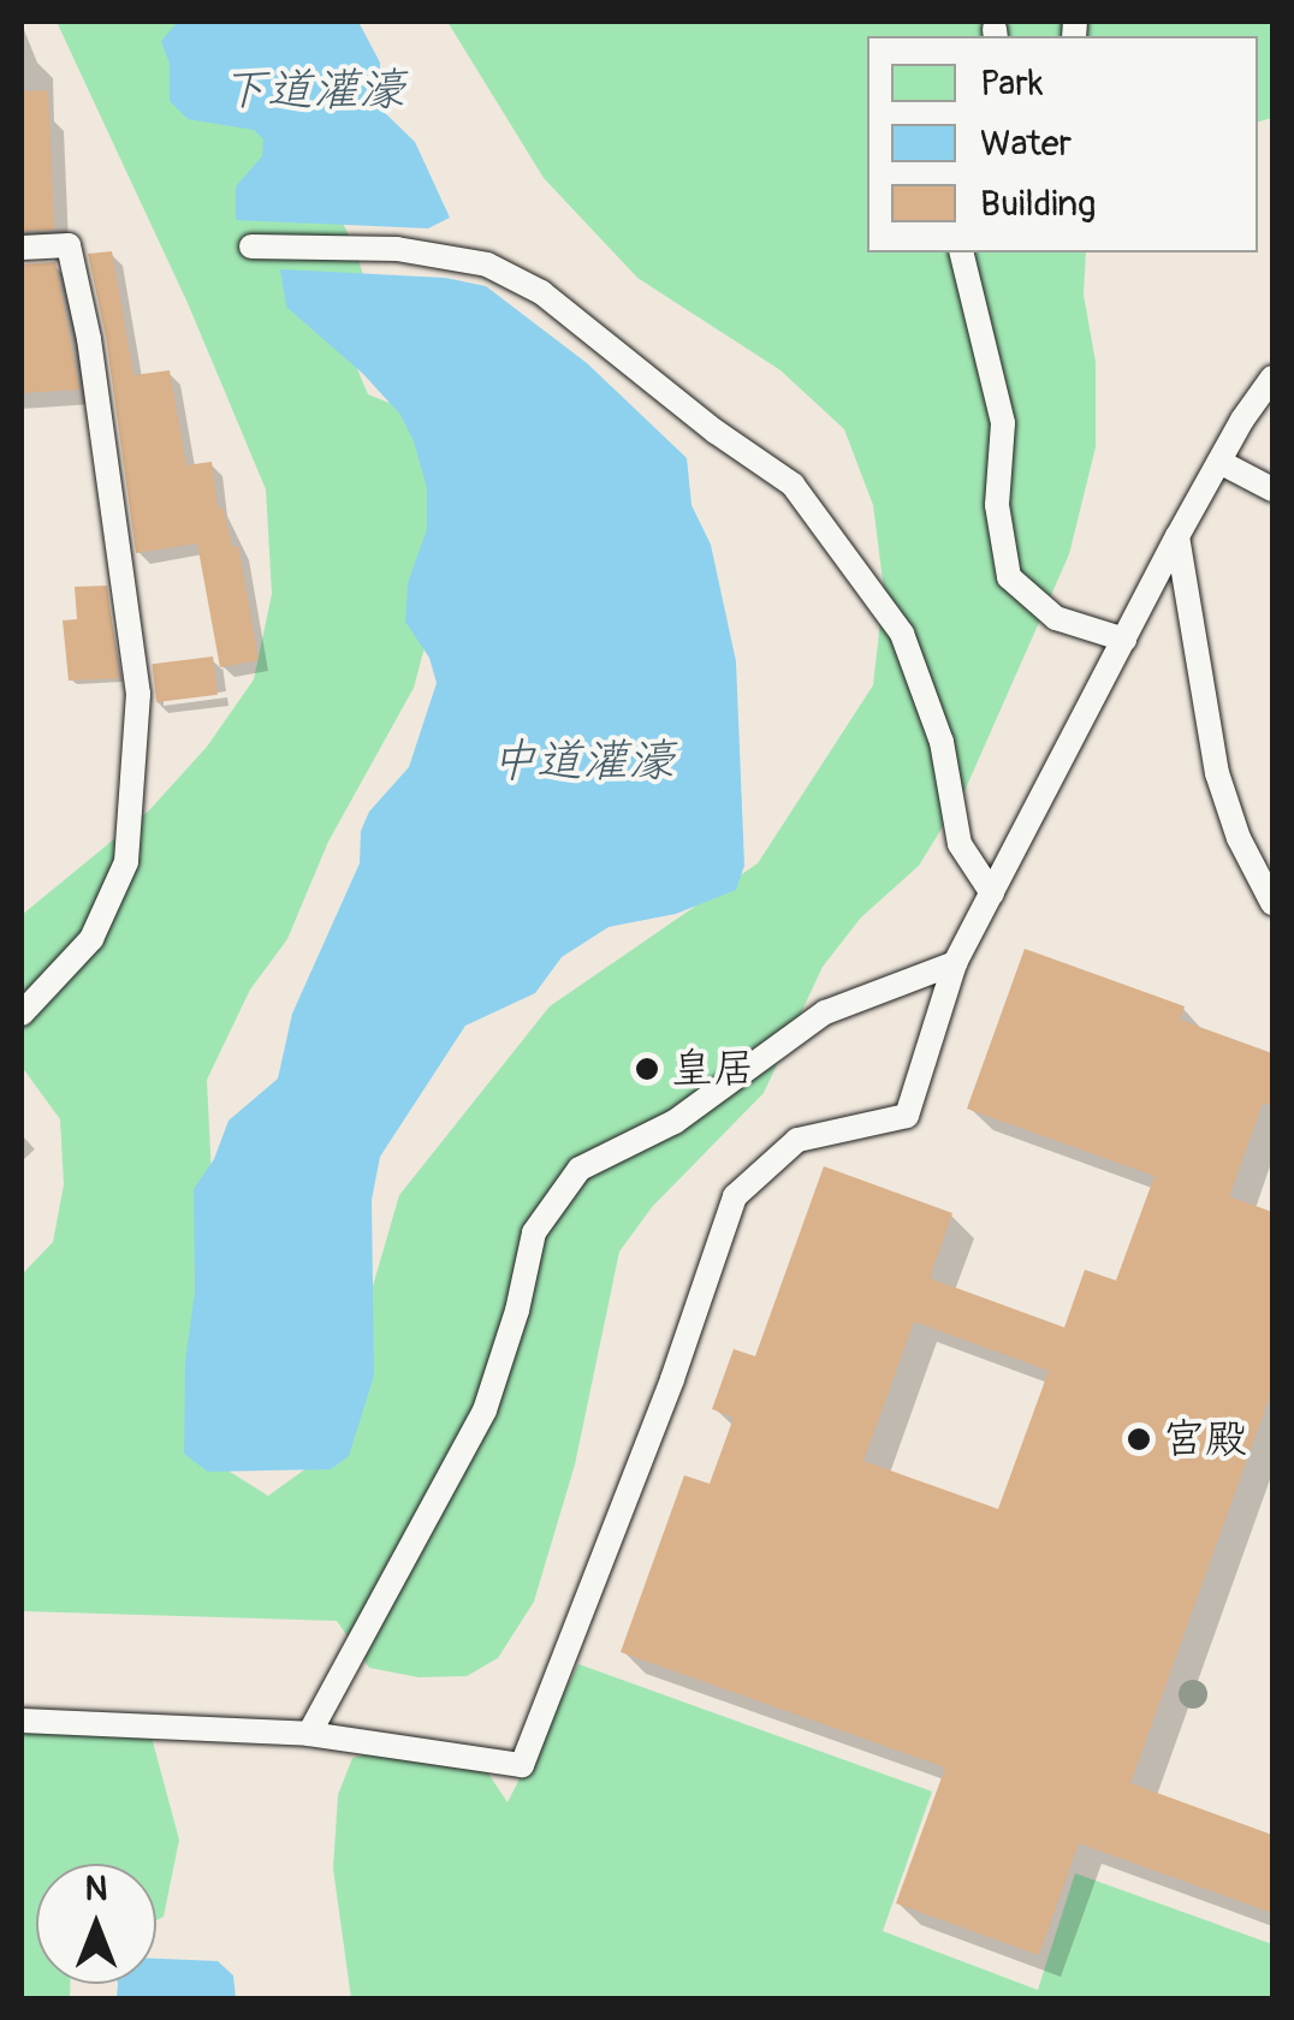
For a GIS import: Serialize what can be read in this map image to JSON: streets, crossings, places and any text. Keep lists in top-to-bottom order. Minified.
{"water":["下道灌濠","中道灌濠"],"places":["皇居","宮殿"],"legend":["Park","Water","Building"],"north":"top"}
